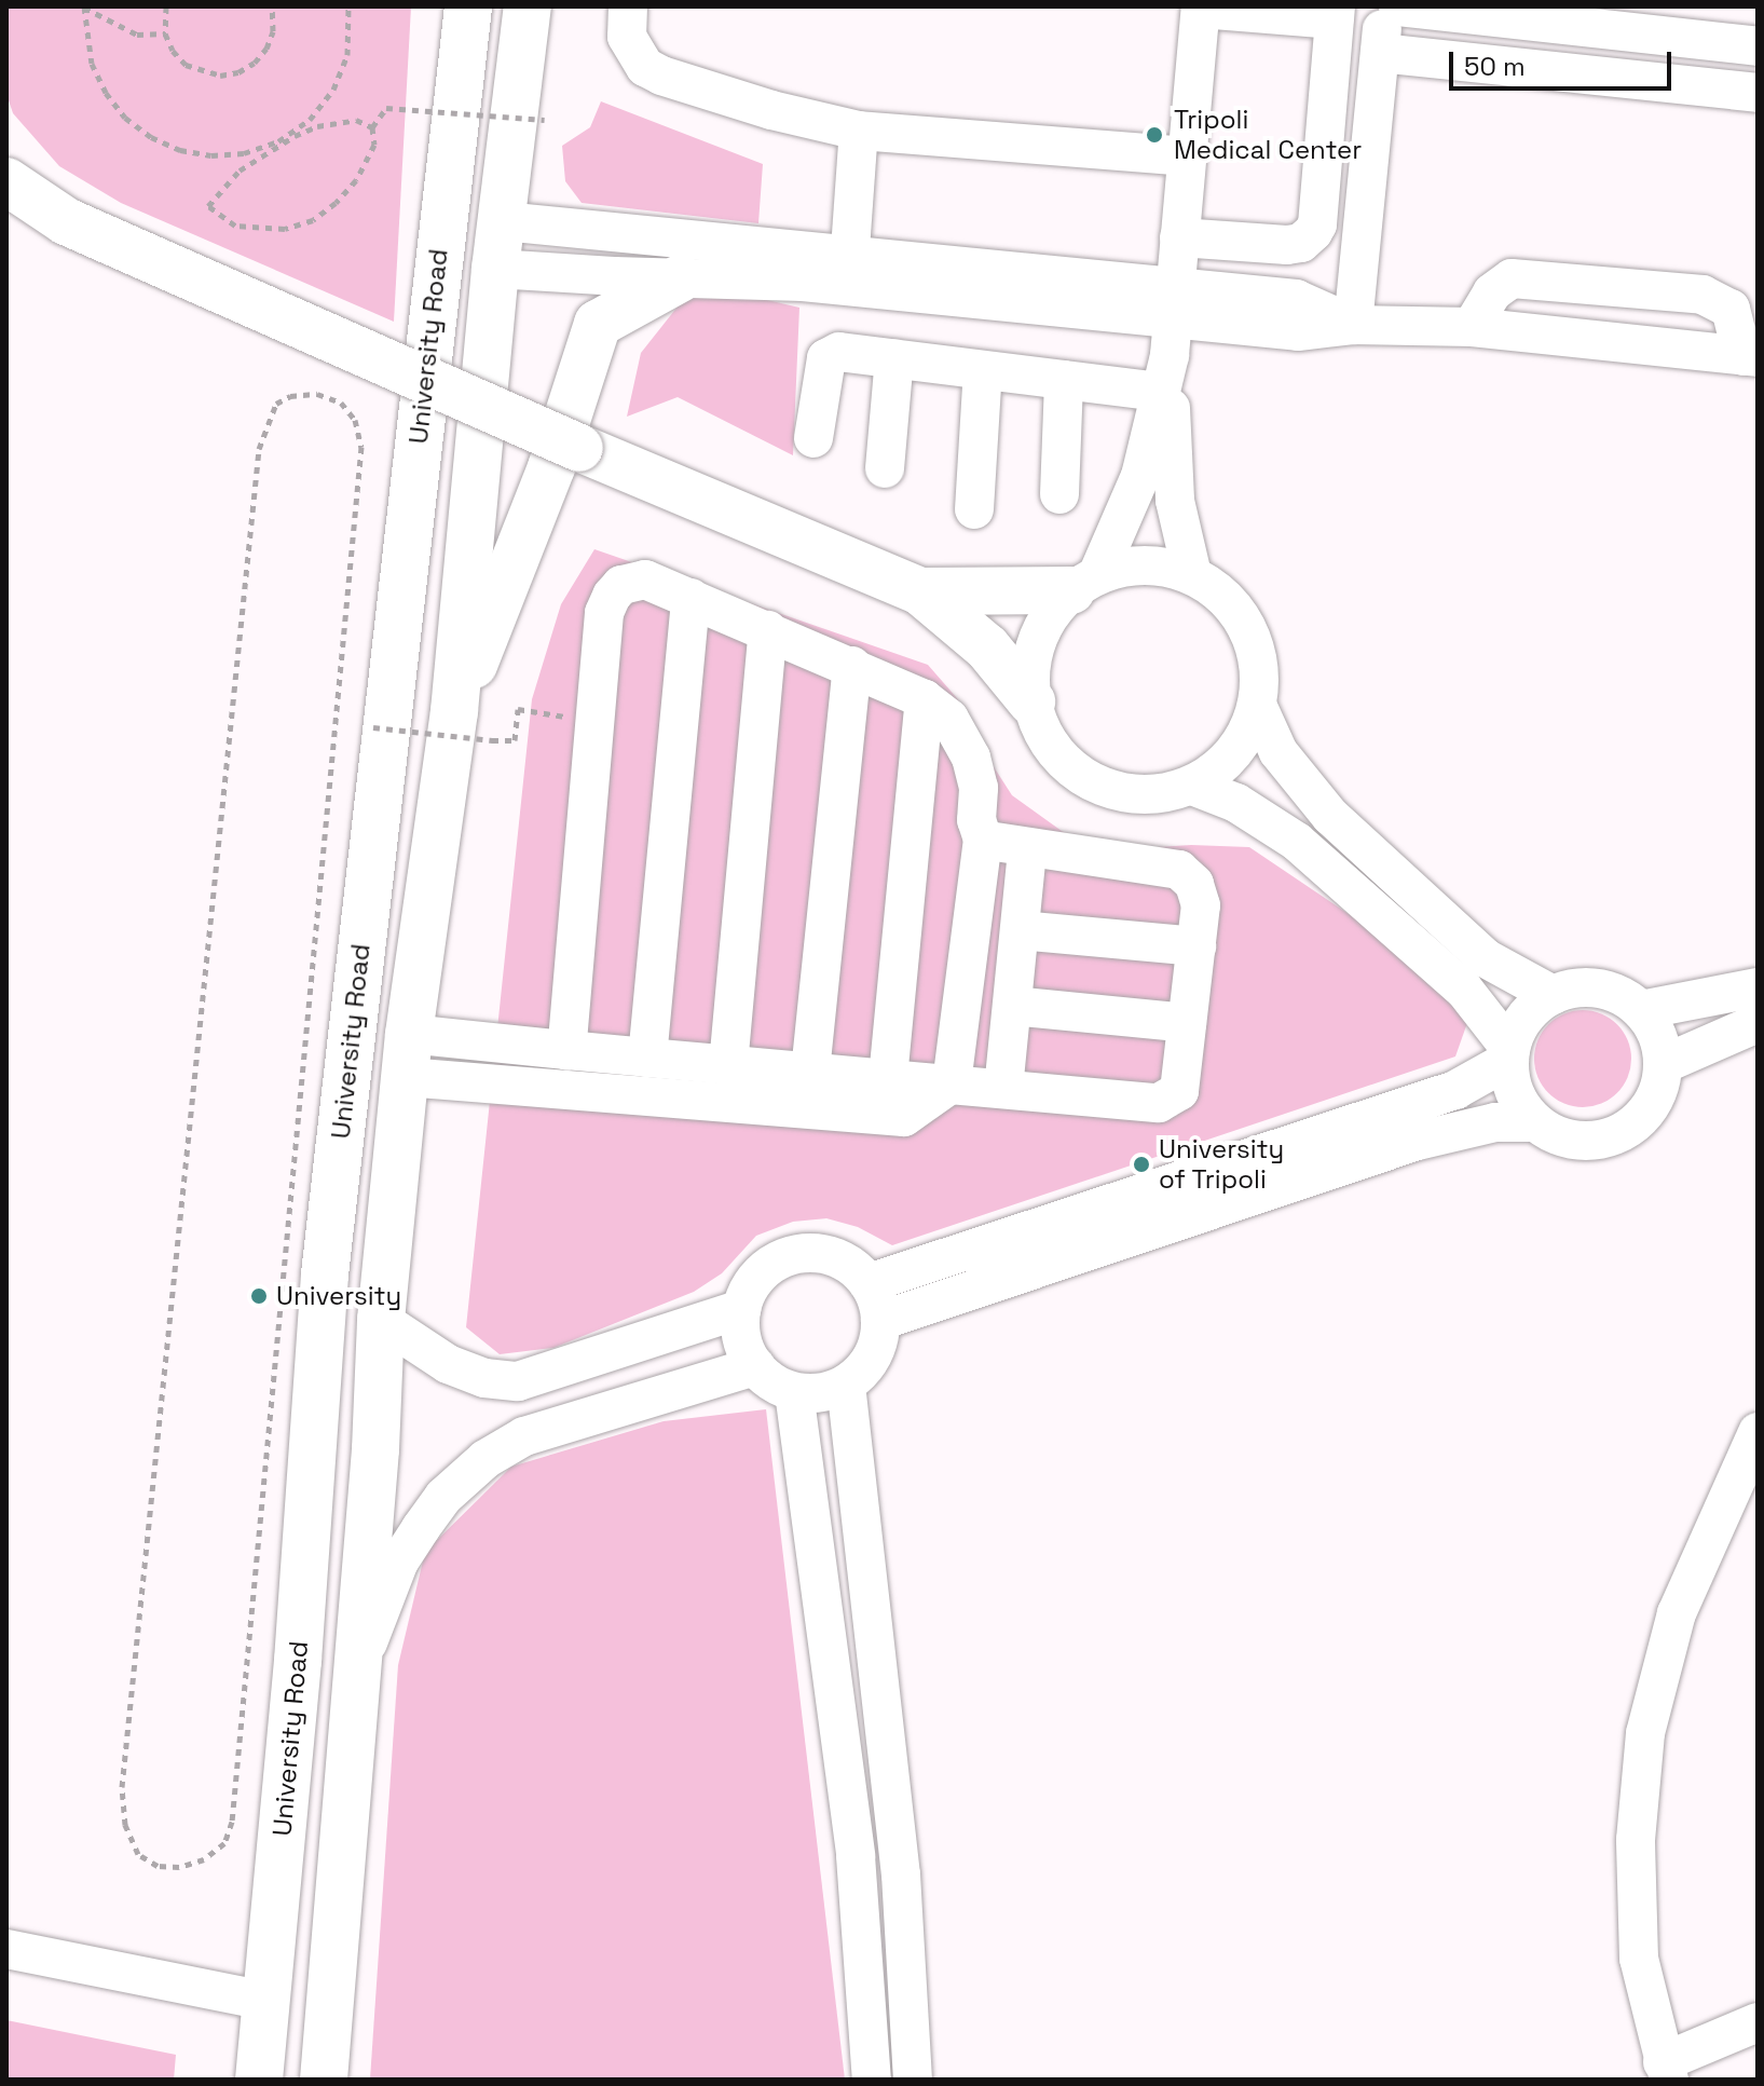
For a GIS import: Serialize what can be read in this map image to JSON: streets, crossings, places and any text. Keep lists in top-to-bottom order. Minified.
{"streets":{"highway":["University Road"]},"places":["Tripoli Medical Center","University of Tripoli","University"],"scale_bar":"50 m"}
